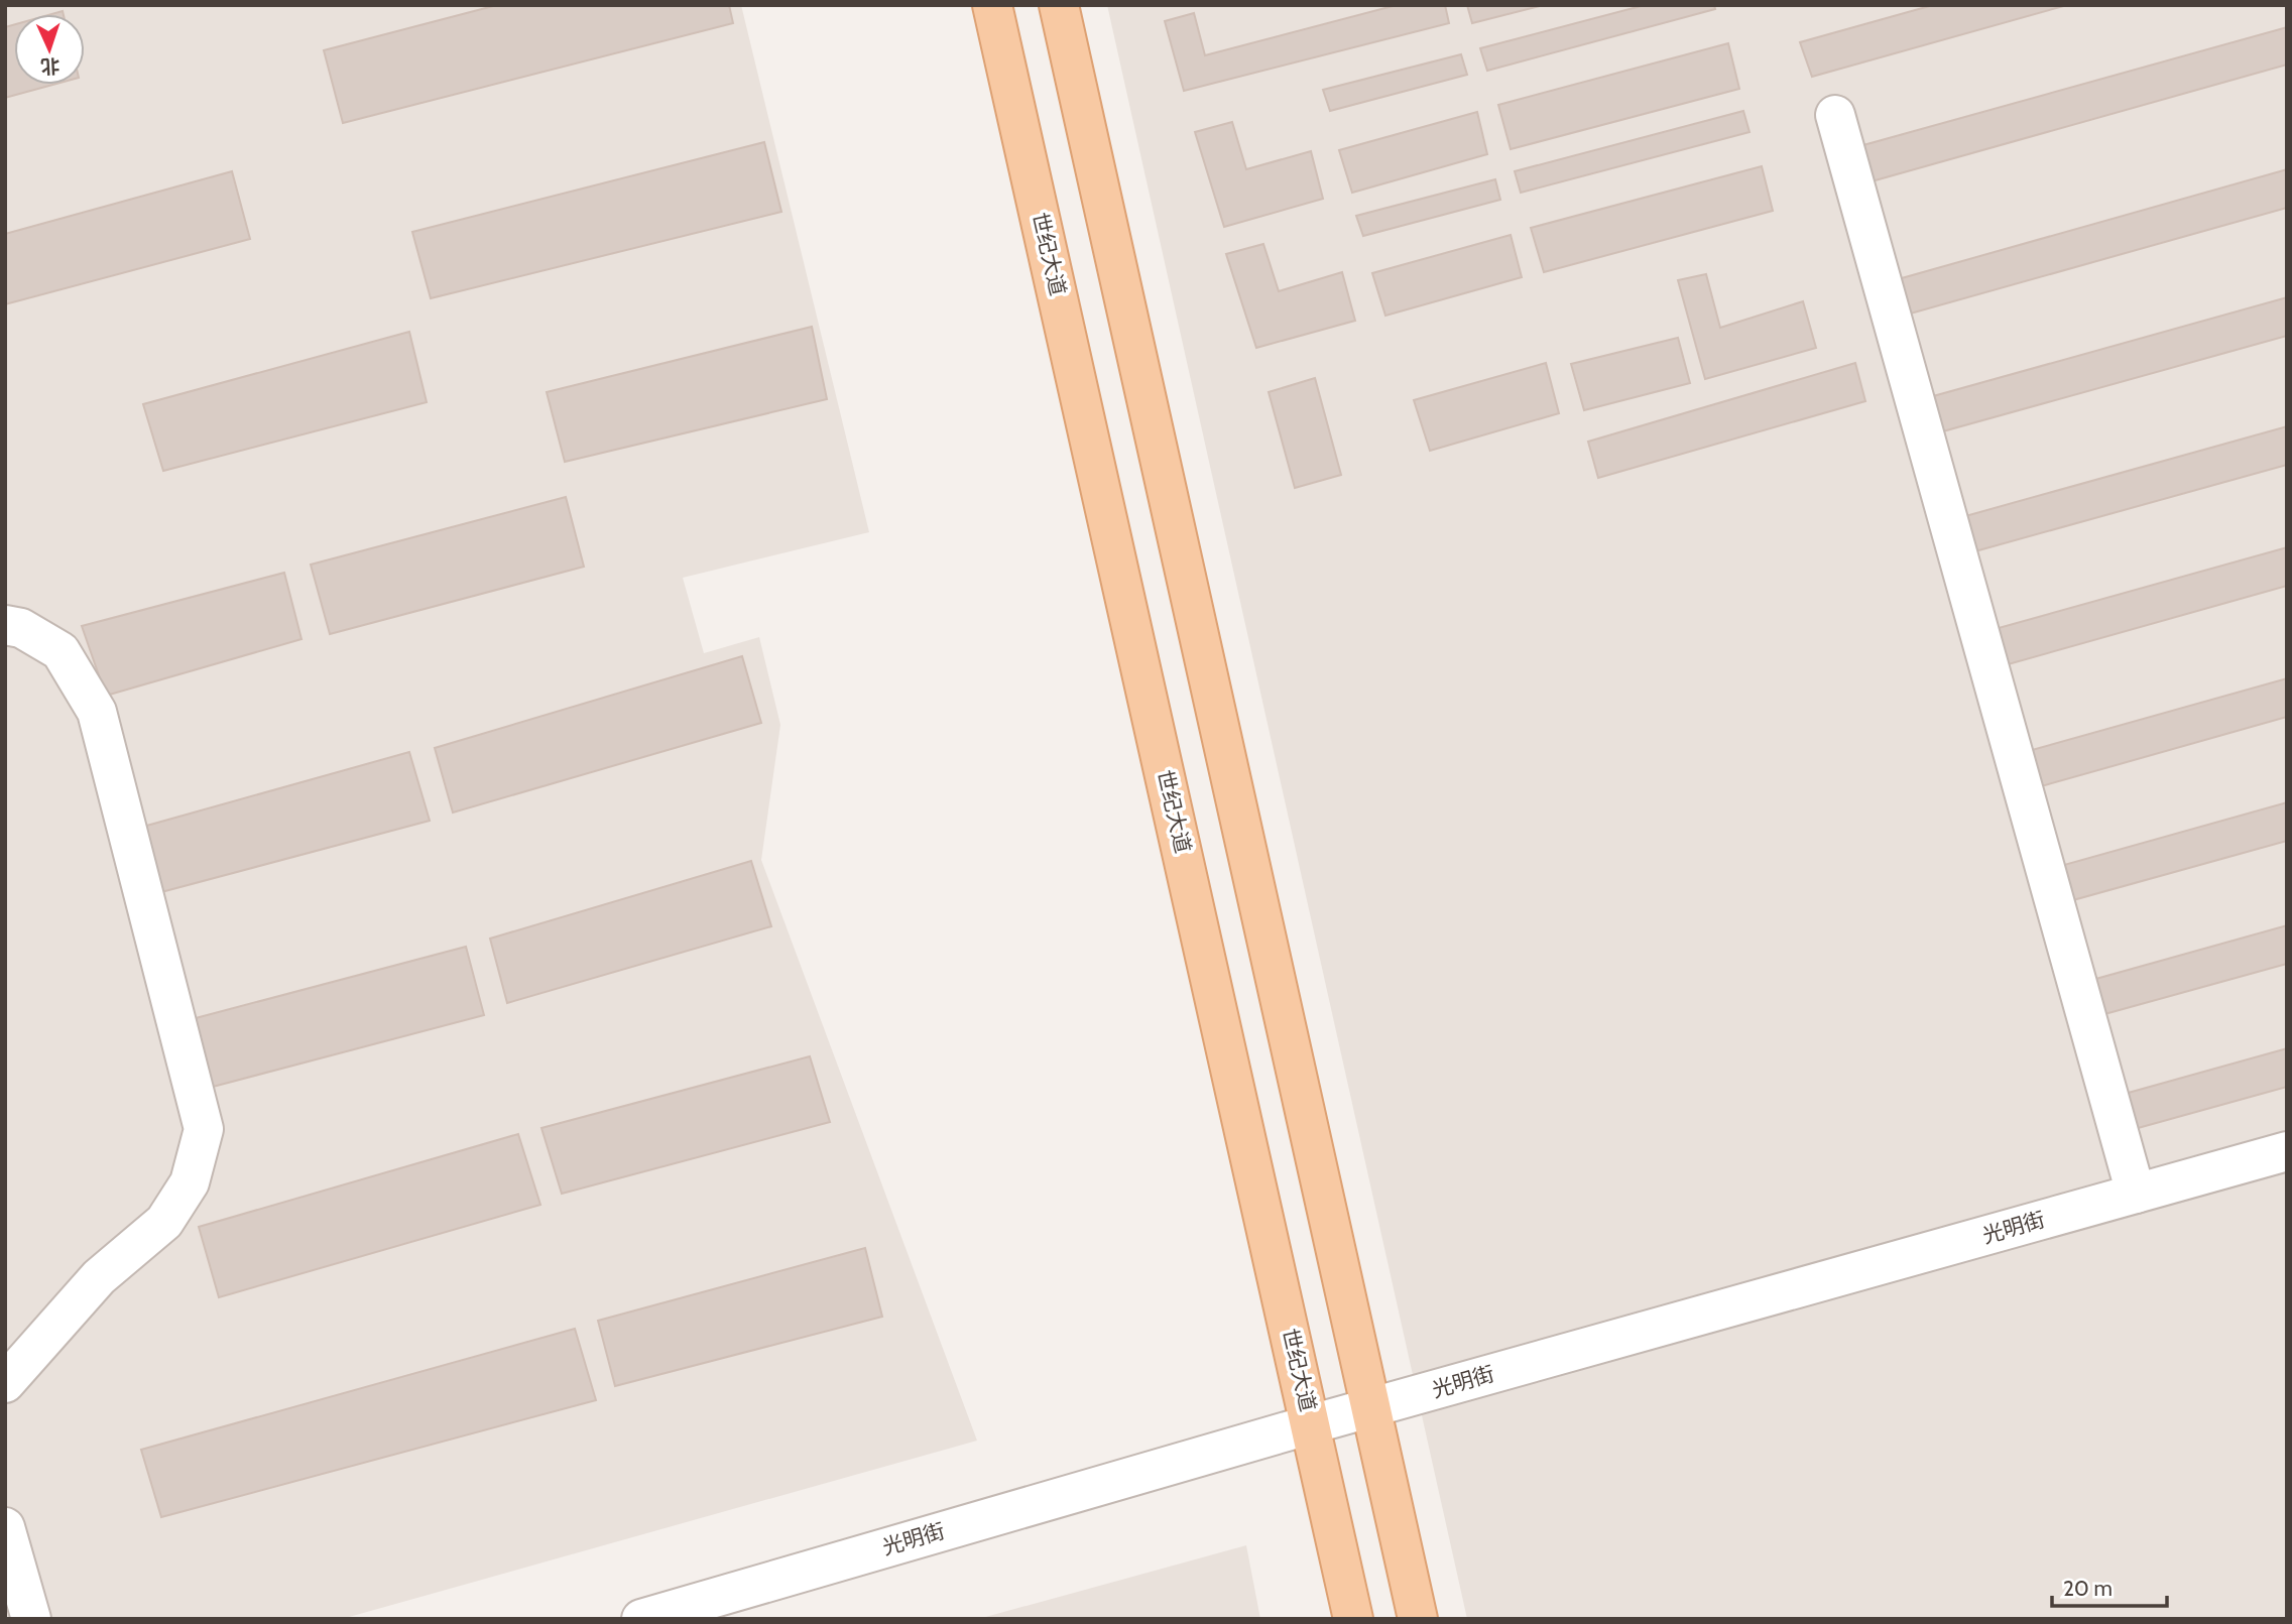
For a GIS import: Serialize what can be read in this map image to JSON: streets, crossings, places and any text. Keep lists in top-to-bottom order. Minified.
{"streets":{"main road":["世纪大道"],"street":["光明街"]},"crossings":[["世纪大道","光明街"]],"scale_bar":"20 m","north":"bottom"}
